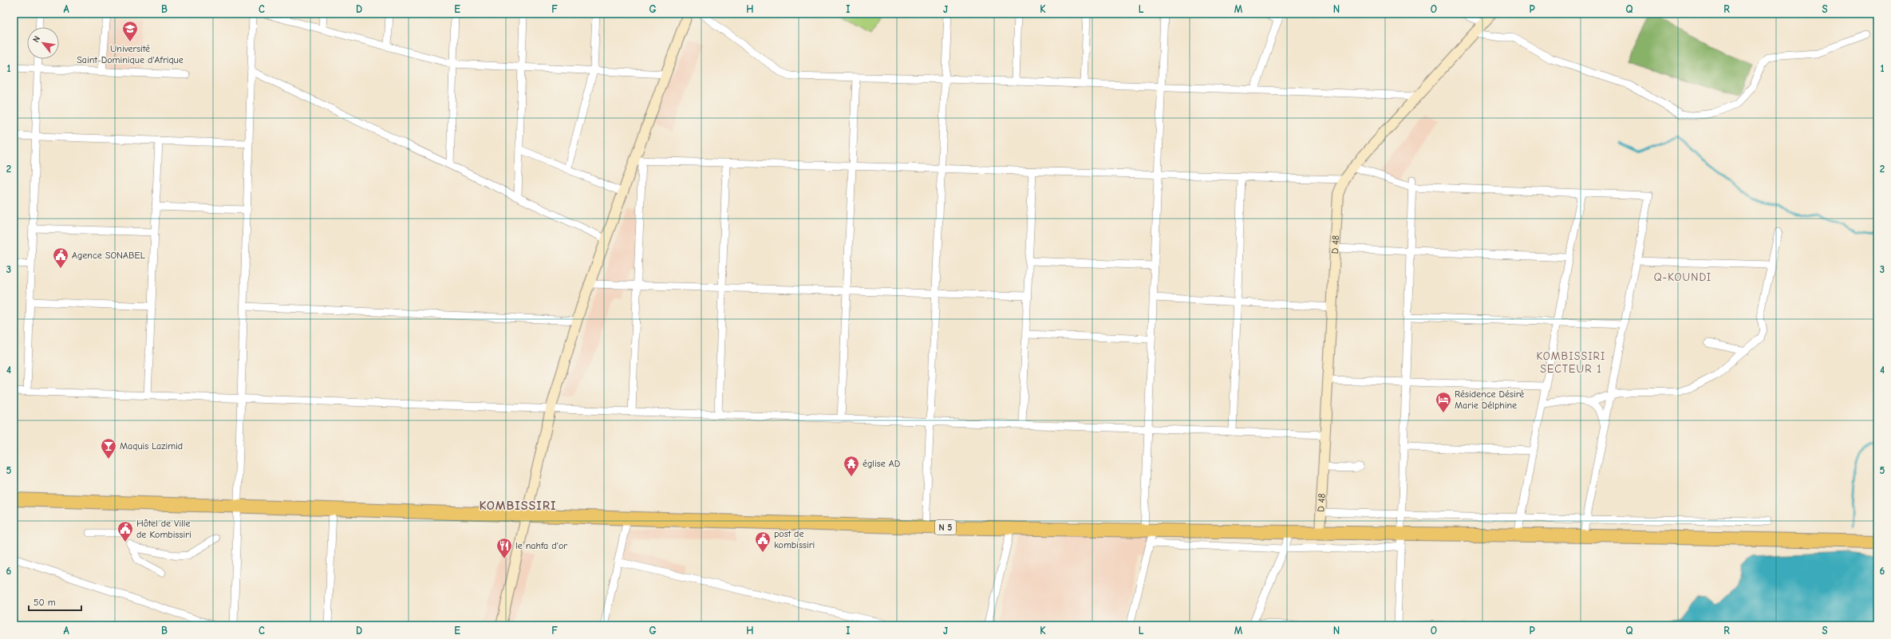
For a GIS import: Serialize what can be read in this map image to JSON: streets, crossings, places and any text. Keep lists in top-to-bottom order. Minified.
{"streets":{"highway":["N 5"],"street":["D 48"]},"crossings":[["D 48","N 5"]],"districts":["Q-KOUNDI","KOMBISSIRI SECTEUR 1","KOMBISSIRI"],"places":{"school or university":["Université Saint-Dominique d'Afrique"],"public building":["Agence SONABEL","Hôtel de Ville de Kombissiri","post de kombissiri"],"hotel":["Résidence Désiré Marie Délphine"],"bar":["Maquis Lazimid"],"temple":["église AD"],"restaurant":["le nahfa d'or"]},"scale_bar":"50 m","north":"top left","grid":{"columns":["A","B","C","D","E","F","G","H","I","J","K","L","M","N","O","P","Q","R","S"],"rows":["1","2","3","4","5","6"]}}
